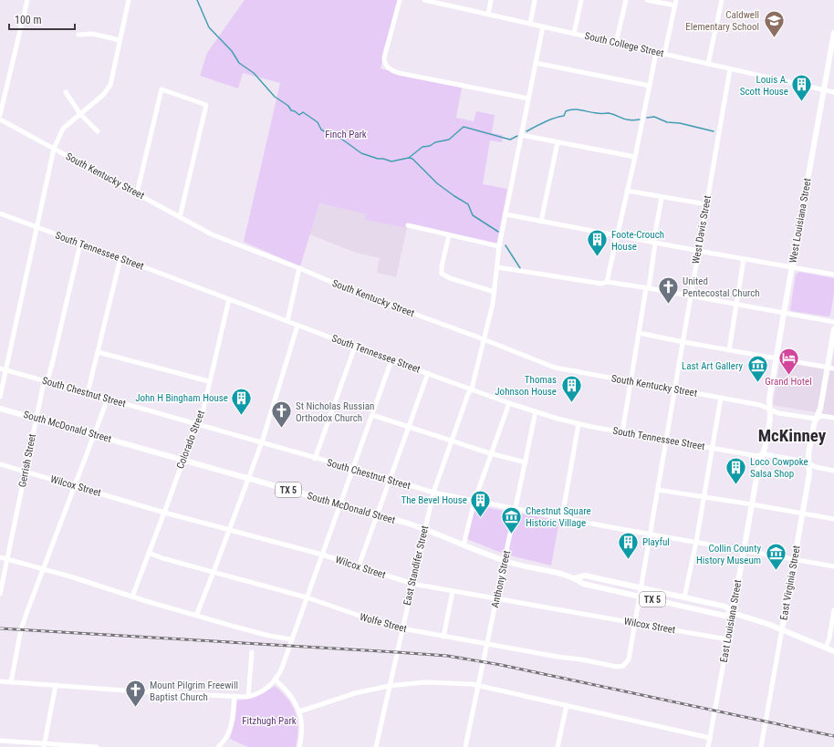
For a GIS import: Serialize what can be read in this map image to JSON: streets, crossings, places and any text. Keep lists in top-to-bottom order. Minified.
{"streets":{"main road":["West Louisiana Street","South McDonald Street","TX 5","East Virginia Street","East Louisiana Street"],"street":["South College Street","South Kentucky Street","West Davis Street","South Tennessee Street","South Chestnut Street","Colorado Street","Gerrish Street","Wilcox Street","East Standifer Street","Anthony Street","Wolfe Street"]},"crossings":[["South College Street","West Louisiana Street"],["South College Street","West Davis Street"],["South College Street","East Standifer Street"],["South Kentucky Street","West Louisiana Street"],["South Kentucky Street","West Davis Street"],["South Kentucky Street","East Standifer Street"],["South Kentucky Street","East Virginia Street"],["South Kentucky Street","East Louisiana Street"],["West Louisiana Street","East Louisiana Street"],["West Davis Street","South Tennessee Street"],["West Davis Street","South Chestnut Street"],["West Davis Street","South McDonald Street"],["West Davis Street","Wilcox Street"],["West Davis Street","Wolfe Street"],["South Tennessee Street","Colorado Street"],["South Tennessee Street","Gerrish Street"],["South Tennessee Street","East Standifer Street"],["South Tennessee Street","Anthony Street"],["South Tennessee Street","East Virginia Street"],["South Tennessee Street","East Louisiana Street"],["South Chestnut Street","Colorado Street"],["South Chestnut Street","Gerrish Street"],["South Chestnut Street","East Standifer Street"],["South Chestnut Street","Anthony Street"],["South Chestnut Street","East Virginia Street"],["South Chestnut Street","East Louisiana Street"],["South McDonald Street","Colorado Street"],["South McDonald Street","Gerrish Street"],["South McDonald Street","TX 5"],["South McDonald Street","East Standifer Street"],["South McDonald Street","Anthony Street"],["South McDonald Street","East Louisiana Street"],["Colorado Street","Wilcox Street"],["Colorado Street","Wolfe Street"],["Gerrish Street","Wilcox Street"],["Wilcox Street","East Standifer Street"],["Wilcox Street","Anthony Street"],["Wilcox Street","East Louisiana Street"],["TX 5","East Virginia Street"],["TX 5","East Louisiana Street"],["East Standifer Street","Wolfe Street"],["Anthony Street","Wolfe Street"]],"districts":["McKinney"],"parks":["Finch Park","Fitzhugh Park"],"places":{"school or university":["Caldwell Elementary School"],"building":["Louis A. Scott House","Foote-Crouch House","Thomas Johnson House","John H Bingham House","Loco Cowpoke Salsa Shop","The Bevel House","Playful"],"church":["United Pentecostal Church","St Nicholas Russian Orthodox Church","Mount Pilgrim Freewill Baptist Church"],"hotel":["Grand Hotel"],"museum":["Last Art Gallery","Chestnut Square Historic Village","Collin County History Museum"]},"scale_bar":"100 m"}
